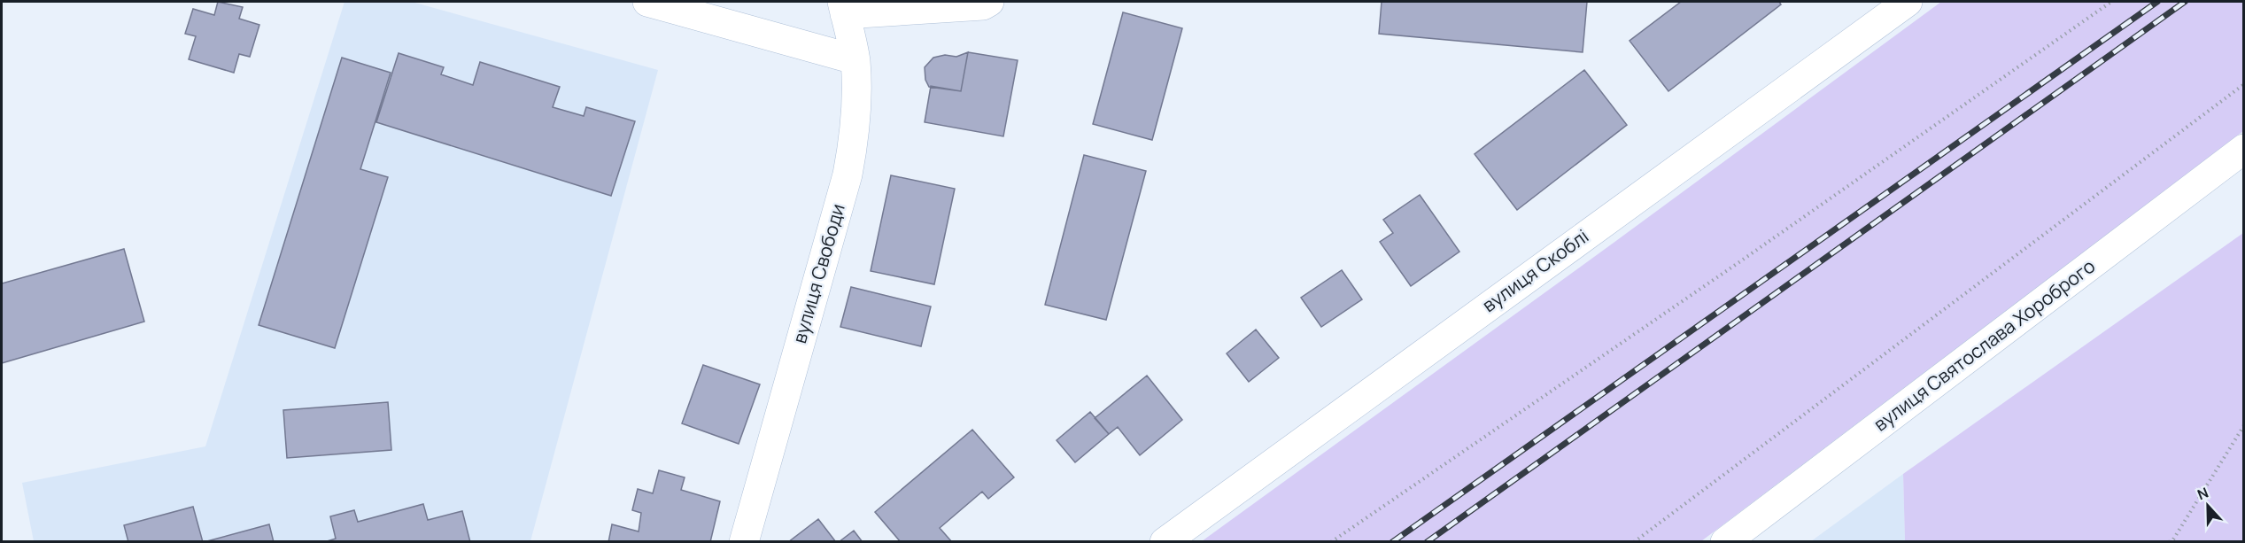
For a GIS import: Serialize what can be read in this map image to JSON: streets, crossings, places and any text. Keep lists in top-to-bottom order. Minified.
{"streets":{"main road":["вулиця Скоблі","вулиця Свободи","вулиця Святослава Хороброго"]},"north":"top"}
